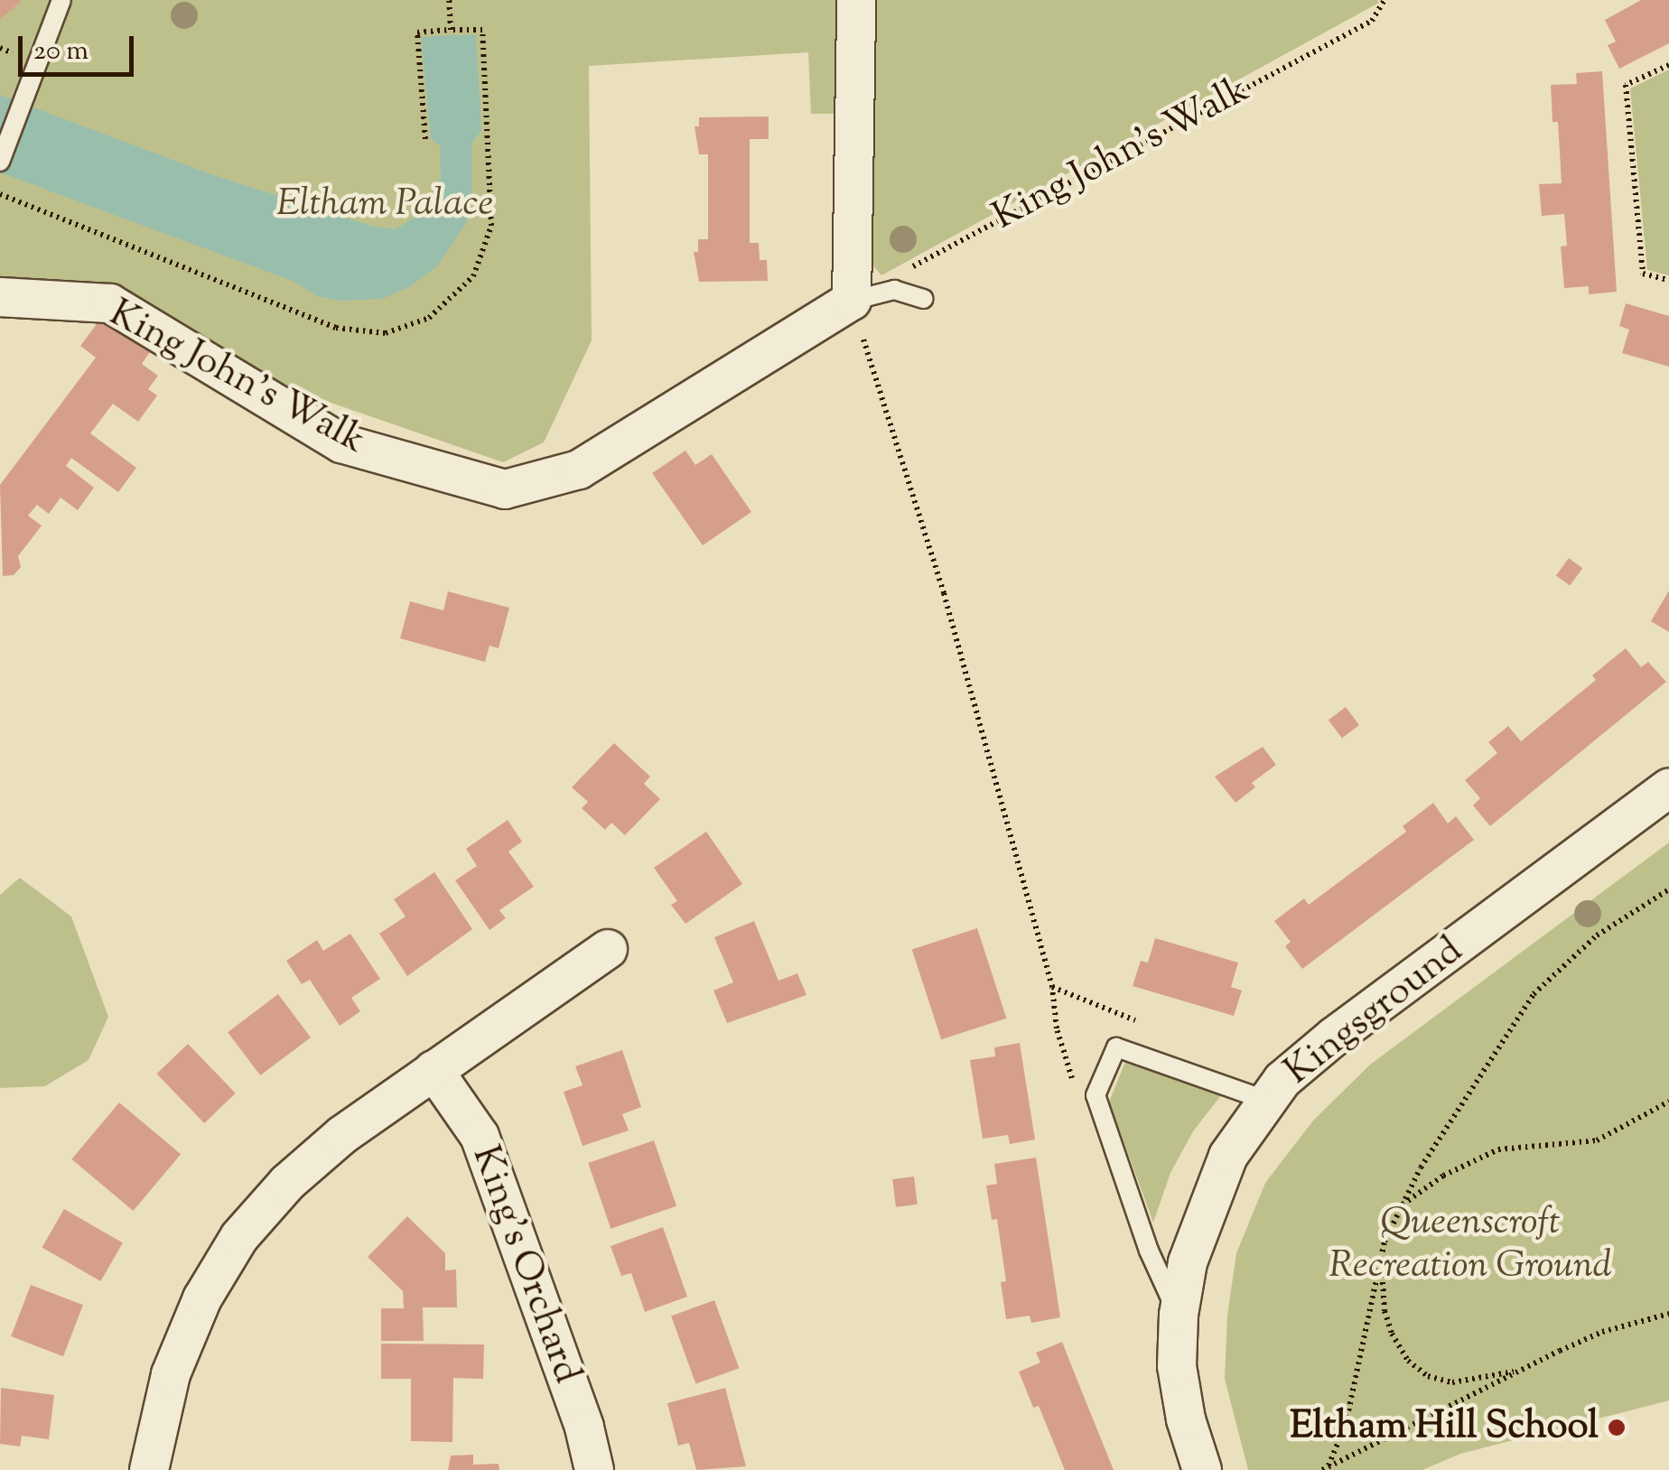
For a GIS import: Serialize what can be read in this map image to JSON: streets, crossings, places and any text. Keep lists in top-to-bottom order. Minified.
{"streets":{"street":["King John's Walk","Kingsground","King's Orchard"]},"parks":["Eltham Palace","Queenscroft Recreation Ground"],"places":["Eltham Hill School"],"scale_bar":"20 m"}
